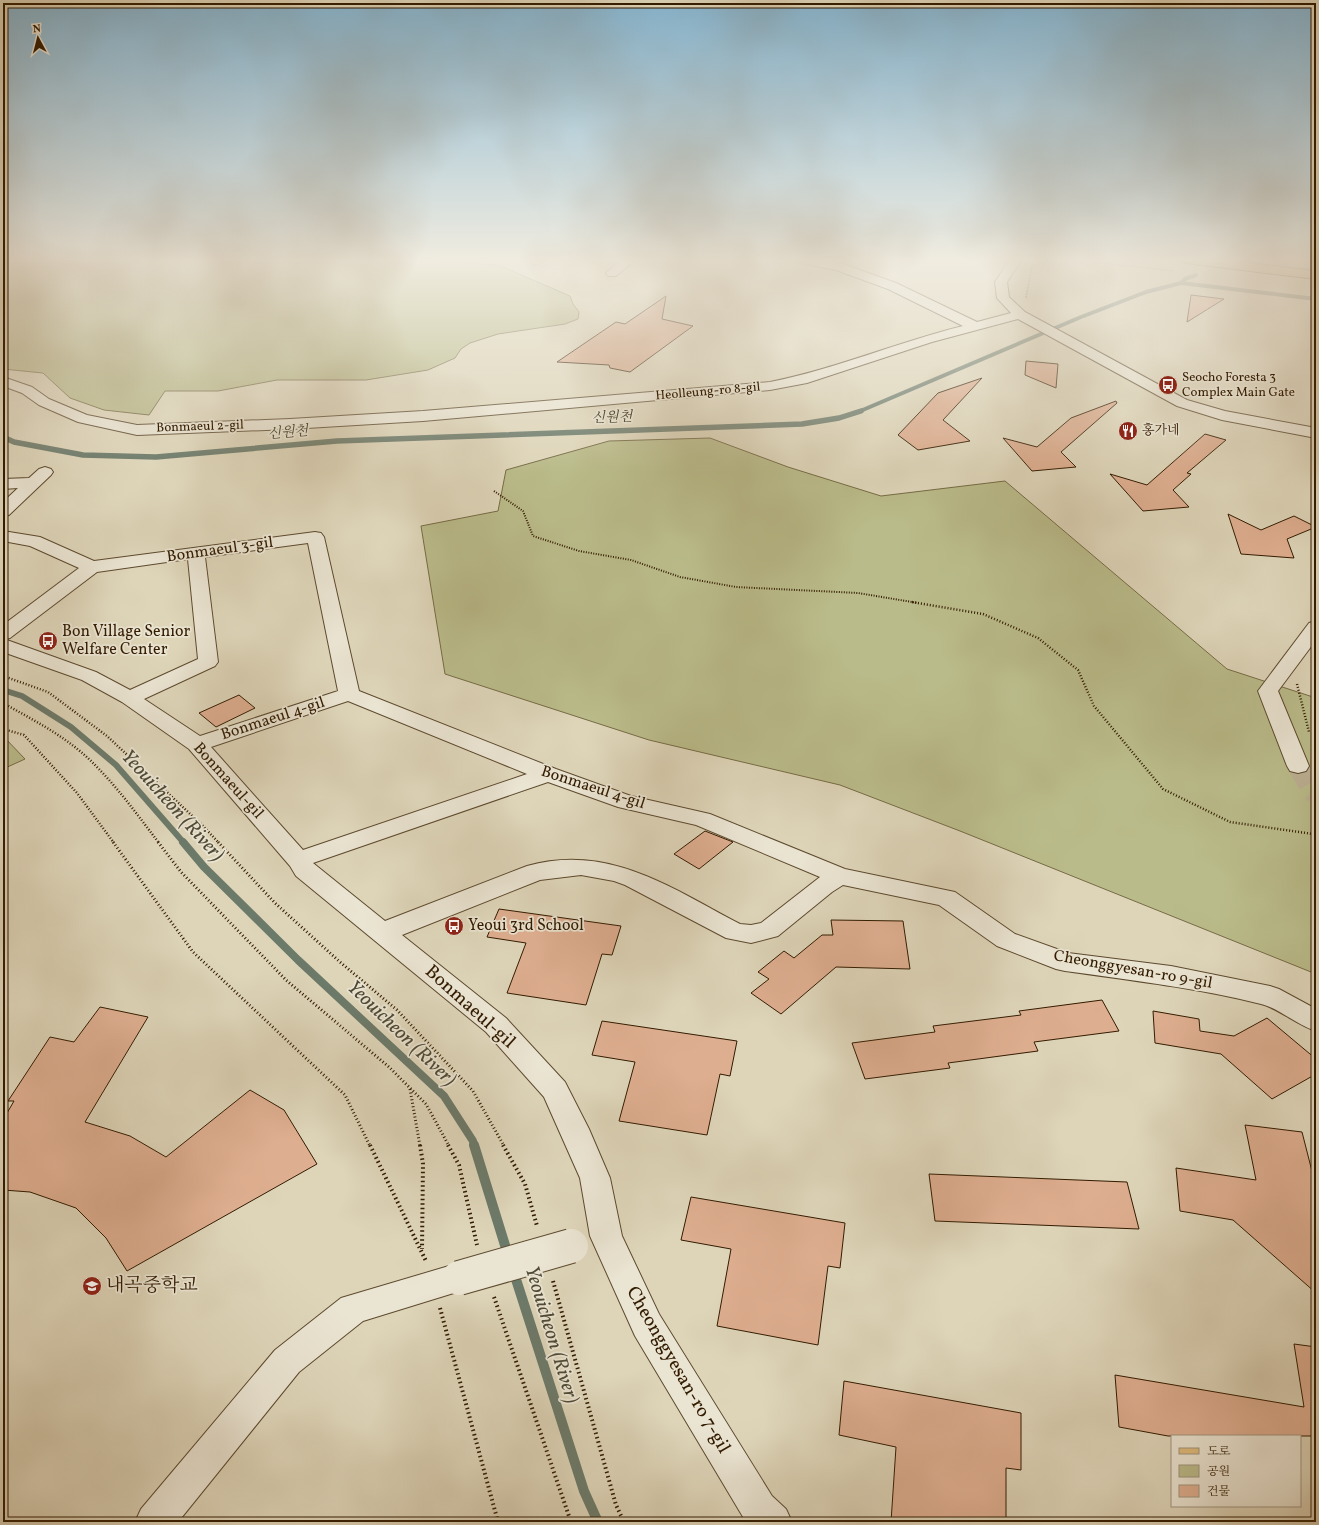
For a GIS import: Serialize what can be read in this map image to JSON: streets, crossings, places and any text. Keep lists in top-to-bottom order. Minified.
{"streets":{"street":["Heolleung-ro 8-gil","Bonmaeul 2-gil","Bonmaeul 3-gil","Bonmaeul 4-gil","Bonmaeul-gil","Cheonggyesan-ro 9-gil","Cheonggyesan-ro 7-gil"]},"crossings":[["Heolleung-ro 8-gil","Bonmaeul 2-gil"],["Bonmaeul 3-gil","Bonmaeul 4-gil"],["Bonmaeul 4-gil","Bonmaeul-gil"],["Bonmaeul 4-gil","Cheonggyesan-ro 9-gil"],["Bonmaeul-gil","Cheonggyesan-ro 7-gil"]],"water":["신원천","Yeouicheon (River)"],"places":{"bus stop":["Seocho Foresta 3 Complex Main Gate","Bon Village Senior Welfare Center","Yeoui 3rd School"],"restaurant":["홍가네"],"school or university":["내곡중학교"]},"legend":["도로","공원","건물"],"north":"top"}
